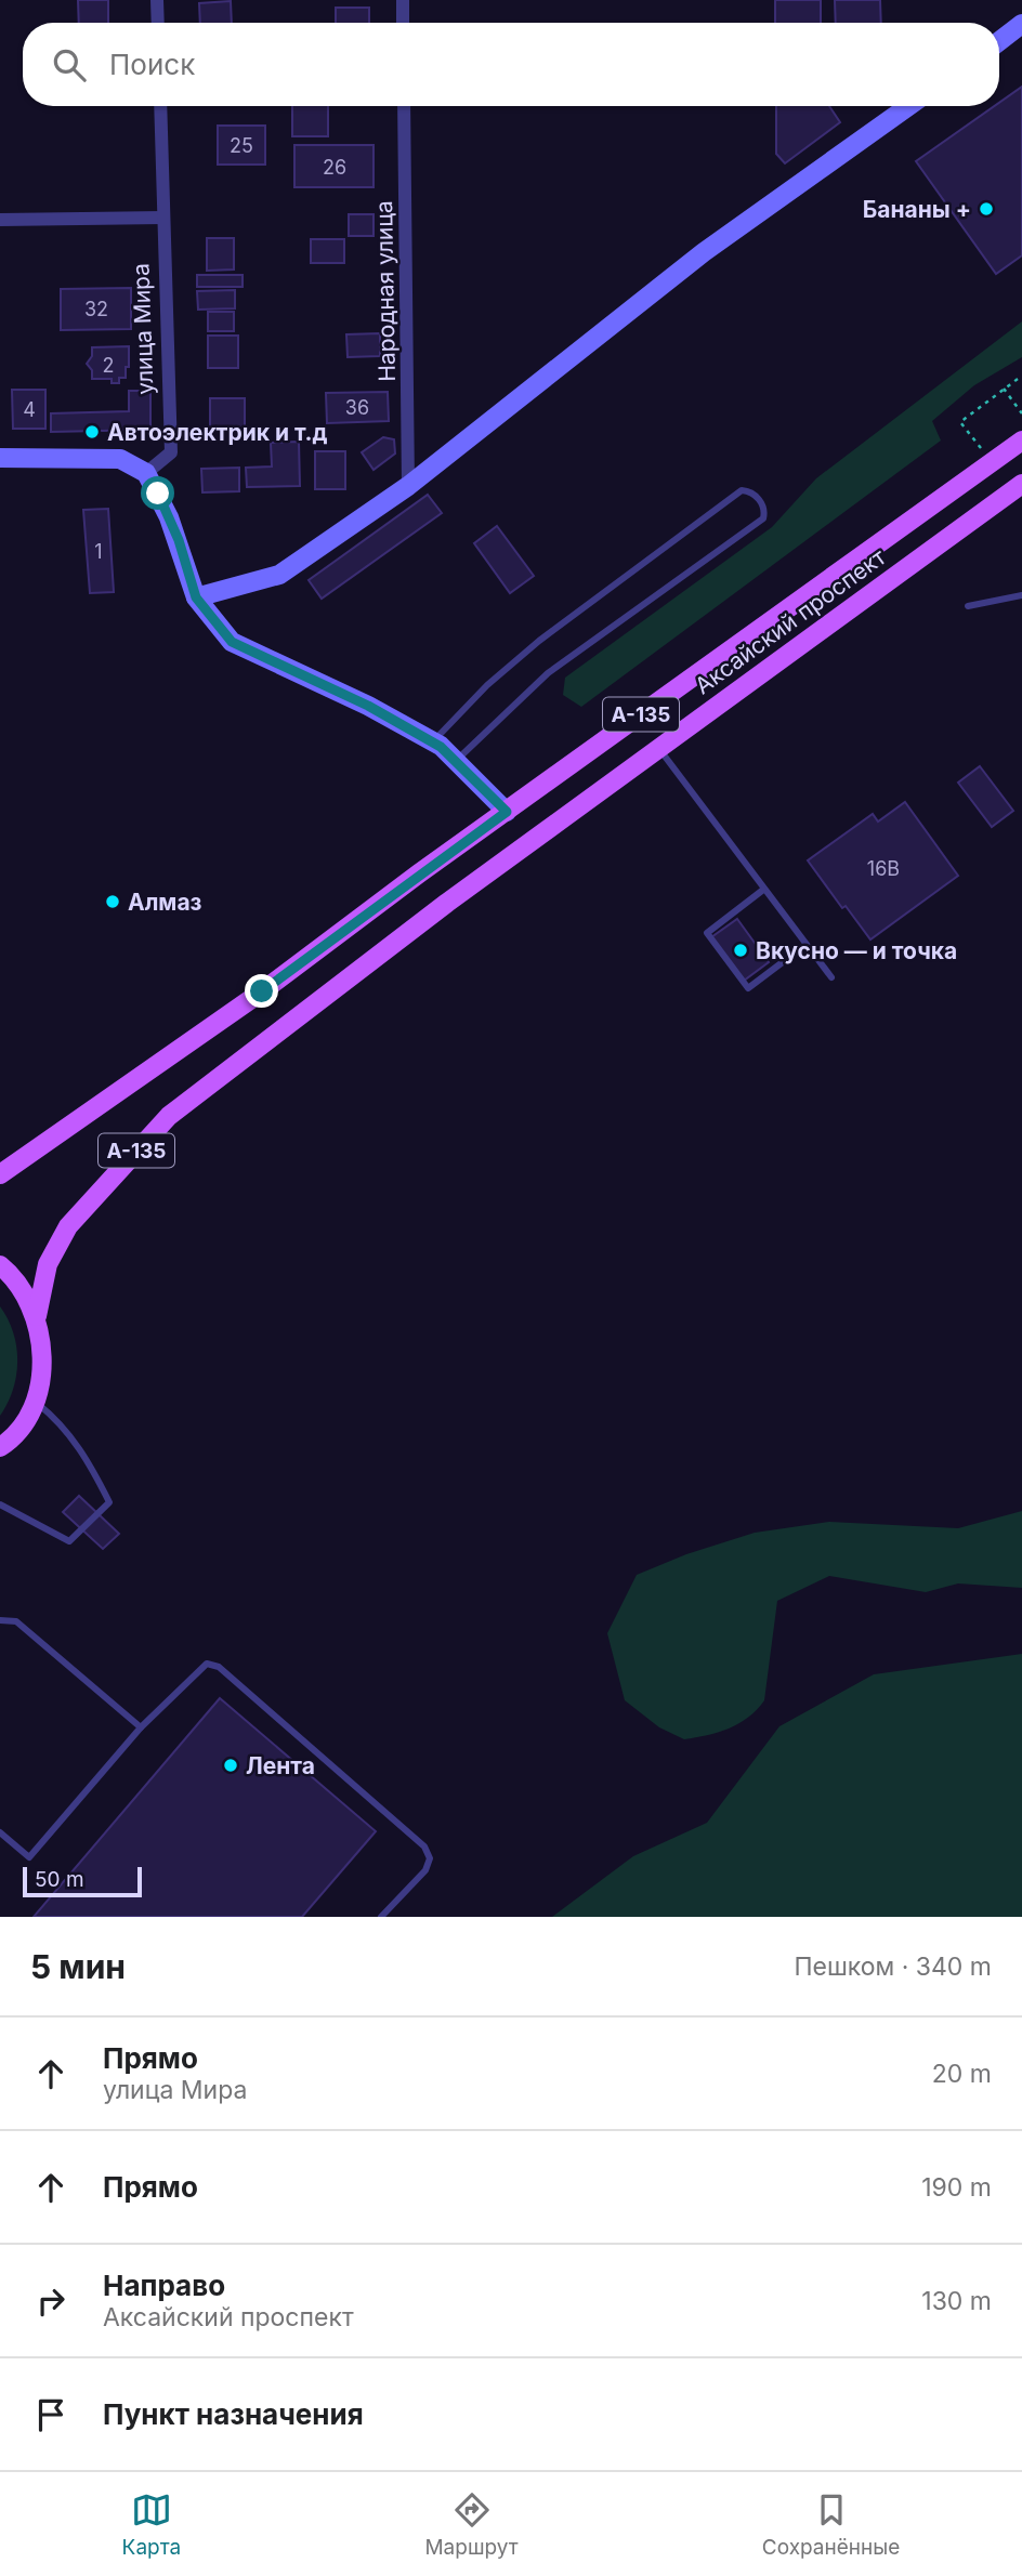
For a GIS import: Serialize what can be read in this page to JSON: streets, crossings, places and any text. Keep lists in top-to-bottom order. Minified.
{"streets":{"main road":["Аксайский проспект","А-135"],"street":["Народная улица","улица Мира"]},"places":["Бананы +","Автоэлектрик и т.д","Алмаз","Вкусно — и точка","Лента"],"house_numbers":["25","26","32","2","36","4","1","16В"],"scale_bar":"50 m","page":{"search":"Поиск","scale":"50 m","heading":["5 мин","Пешком · 340 m"],"list":[["Прямо","улица Мира","20 m"],["Прямо","190 m"],["Направо","Аксайский проспект","130 m"],"Пункт назначения"],"nav":["Карта","Маршрут","Сохранённые"]}}
